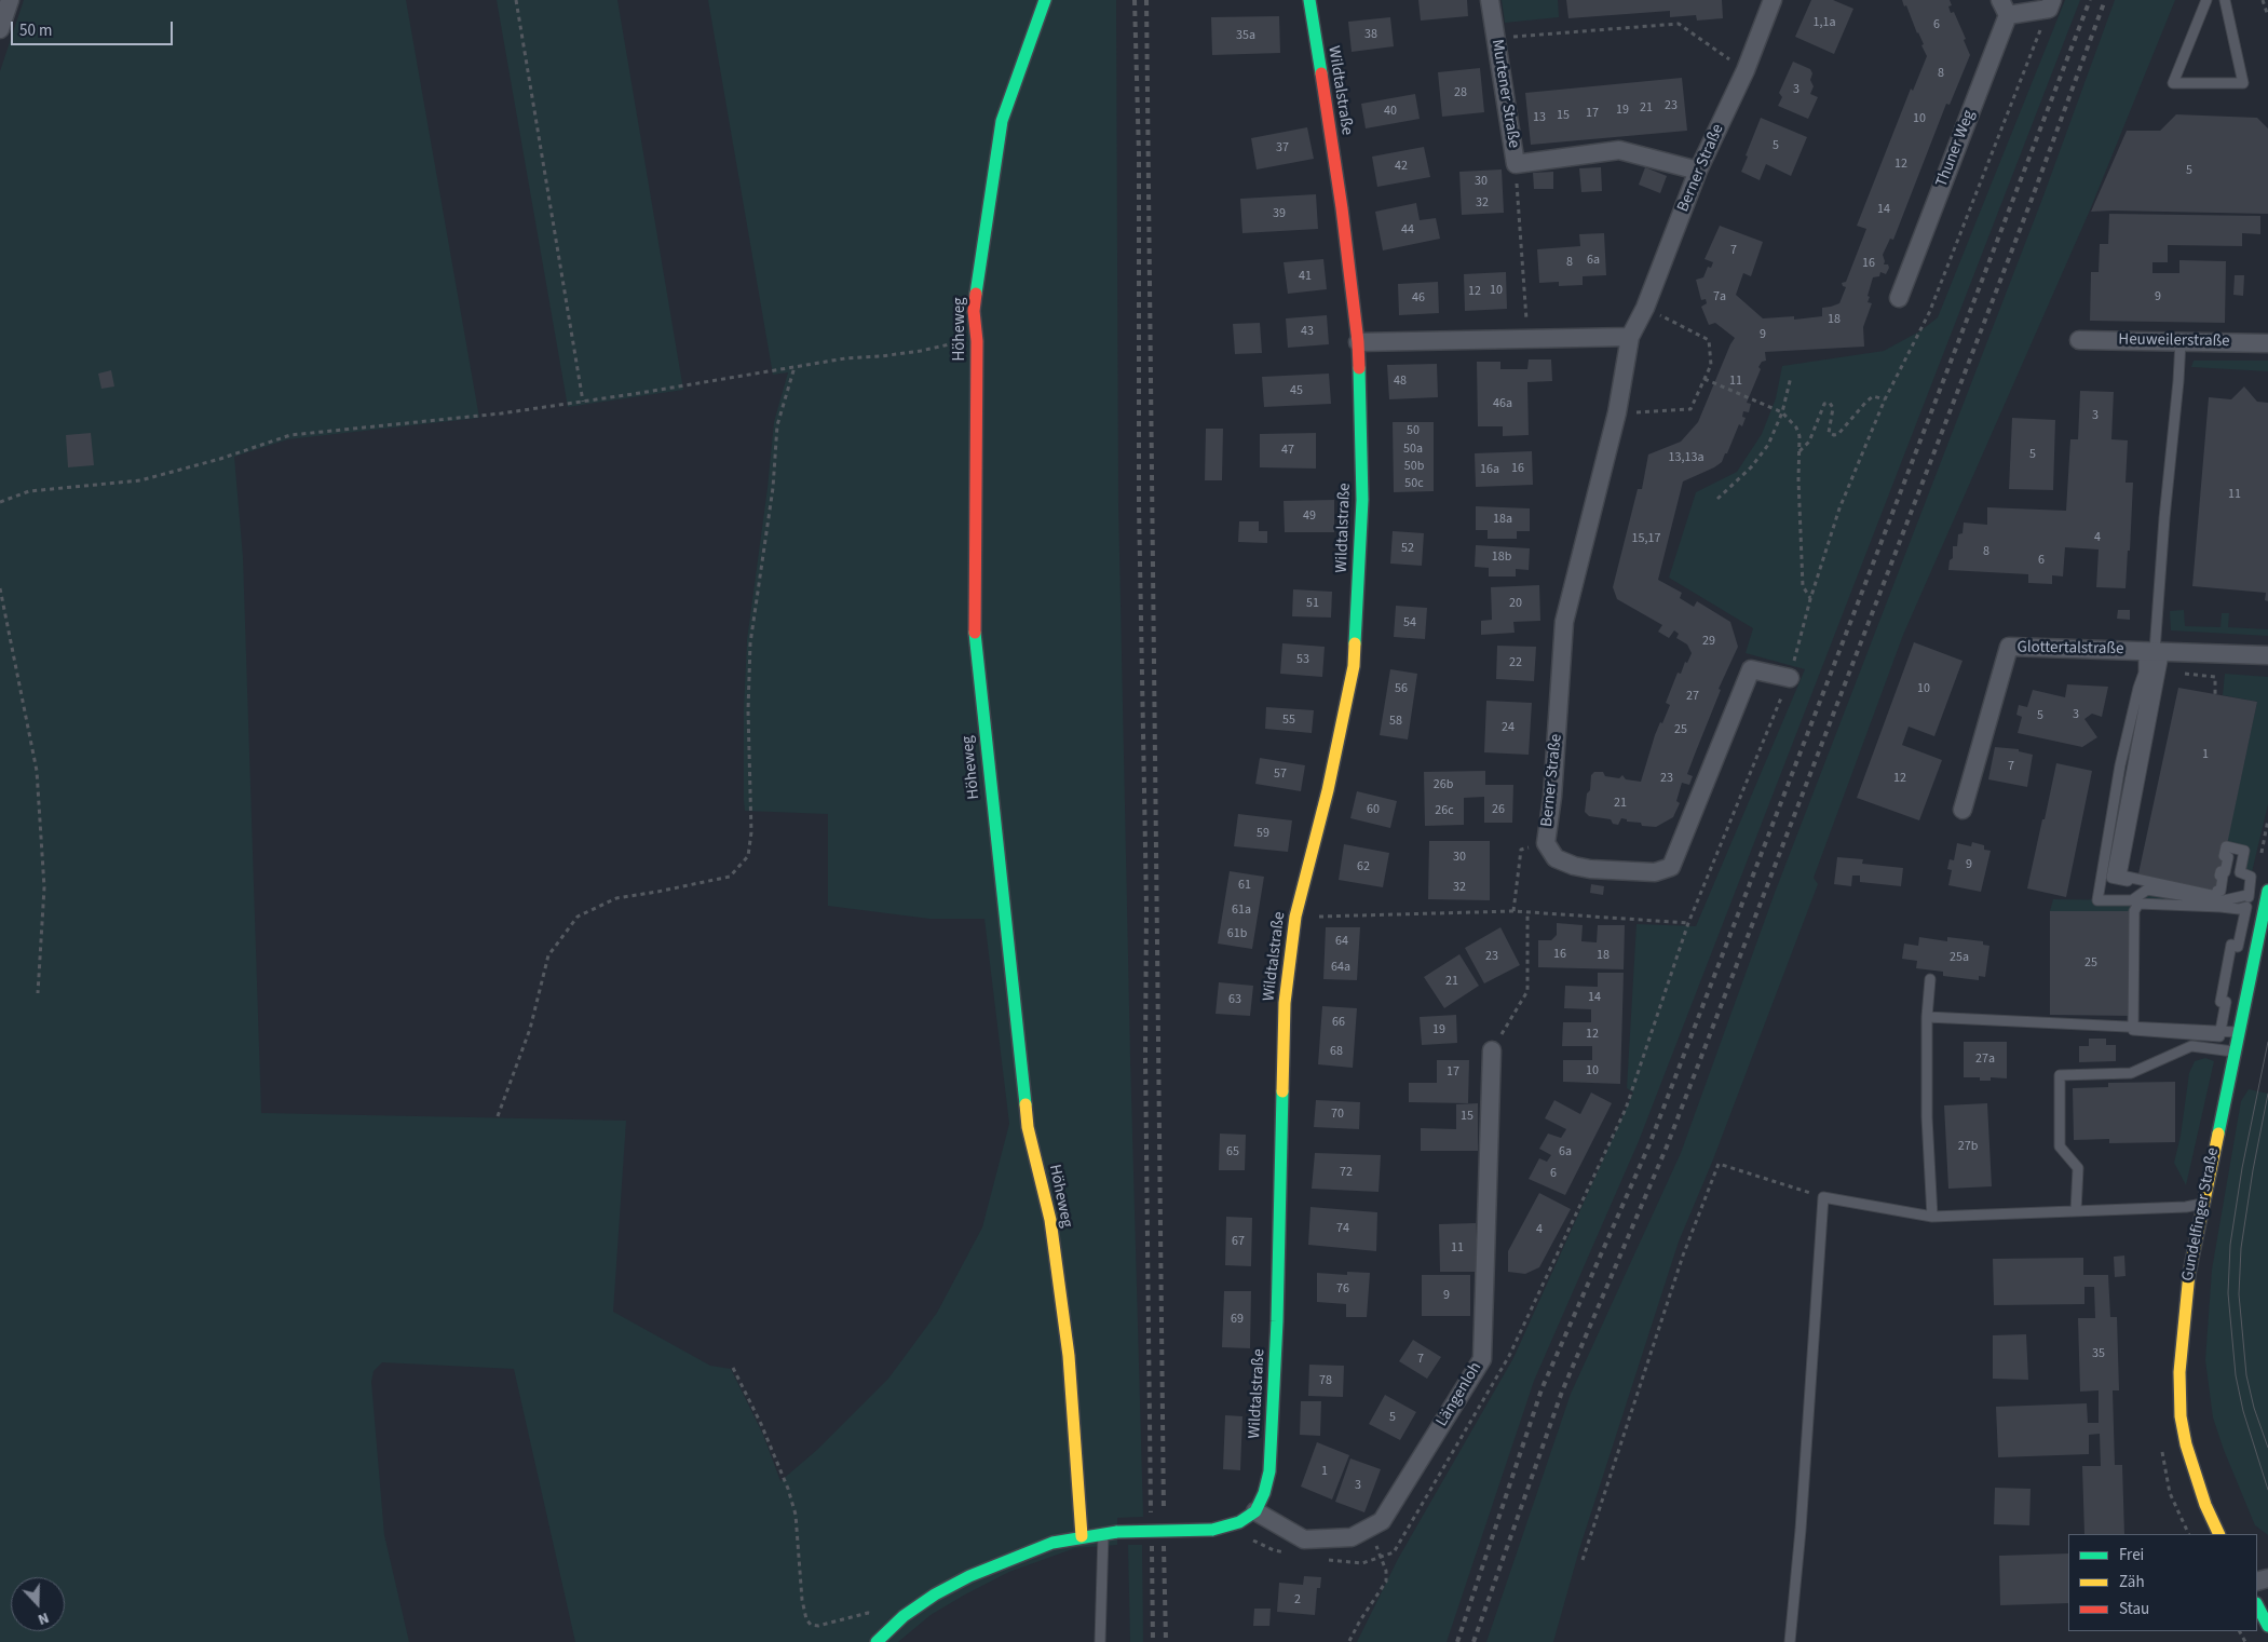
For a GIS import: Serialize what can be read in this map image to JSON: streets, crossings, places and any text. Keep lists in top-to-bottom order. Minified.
{"streets":{"street":["Wildtalstraße","Murtener Straße","Thuner Weg","Berner Straße","Höheweg","Heuweilerstraße","Glottertalstraße","Gundelfinger Straße","Längenloh"]},"crossings":[["Wildtalstraße","Längenloh"],["Murtener Straße","Berner Straße"]],"house_numbers":["1,1a","6","38","35a","8","3","28","23","21","19","40","17","15","13","10","5","37","12","42","5","30","32","14","39","44","7","6a","8","16","41","10","12","7a","9","46","18","43","9","48","11","45","46a","3","50","50a","47","5","13,13a","50b","16","16a","50c","11","49","18a","4","15,17","52","8","18b","6","51","20","54","29","53","22","56","10","27","3","5","55","58","24","25","1","7","57","23","12","26b","21","60","26","26c","59","30","9","62","61","32","61a","61b","64","16","18","23","25a","25","64a","21","14","63","66","19","12","68","27a","10","17","70","15","27b","65","6a","72","6","74","4","67","11","76","9","69","35","7","78","5","1","3","2"],"legend":["Frei","Zäh","Stau"],"scale_bar":"50 m","north":"bottom"}
